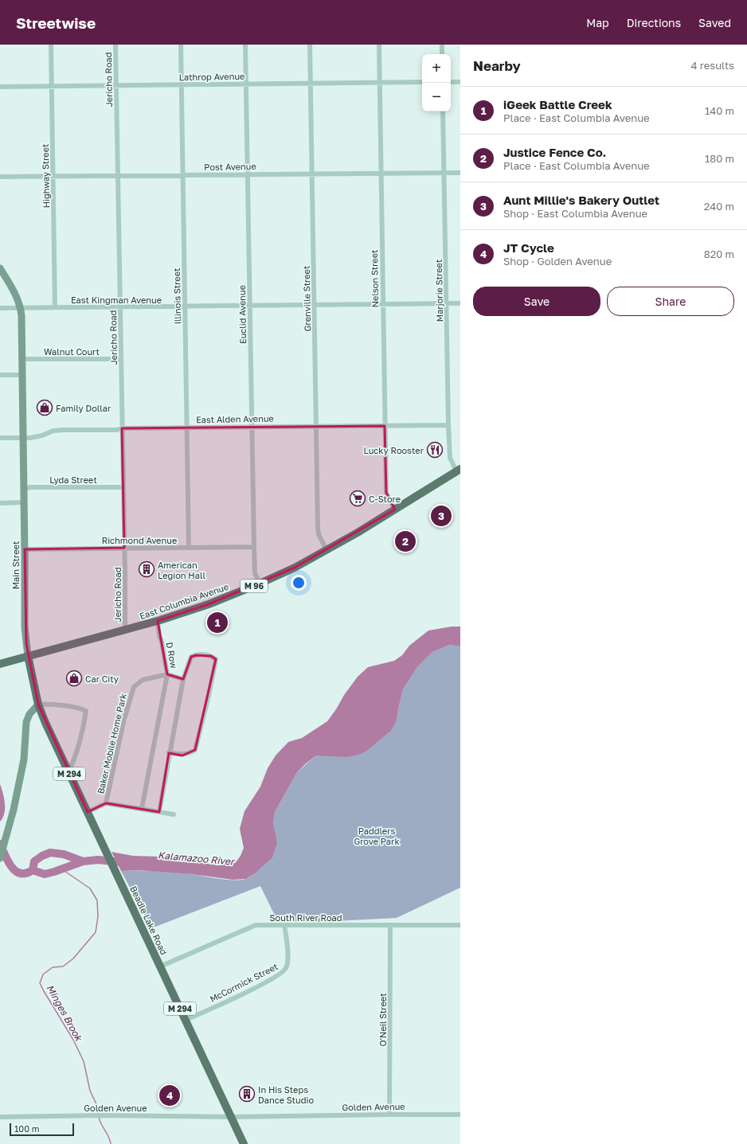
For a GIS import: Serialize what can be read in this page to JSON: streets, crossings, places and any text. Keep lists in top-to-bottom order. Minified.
{"streets":{"main road":["Main Street","M 96","East Columbia Avenue","M 294","Beadle Lake Road"],"street":["Lathrop Avenue","Jericho Road","Post Avenue","Highway Street","Nelson Street","Marjorie Street","Illinois Street","Grenville Street","East Kingman Avenue","Euclid Avenue","Walnut Court","East Alden Avenue","Lyda Street","Richmond Avenue","D Row","Baker Mobile Home Park","South River Road","McCormick Street","O'Neil Street","Golden Avenue"]},"crossings":[["Lathrop Avenue","Jericho Road"],["Lathrop Avenue","Highway Street"],["Lathrop Avenue","Nelson Street"],["Lathrop Avenue","Illinois Street"],["Lathrop Avenue","Grenville Street"],["Lathrop Avenue","Euclid Avenue"],["Jericho Road","Post Avenue"],["Jericho Road","East Kingman Avenue"],["Jericho Road","Walnut Court"],["Jericho Road","East Alden Avenue"],["Jericho Road","Lyda Street"],["Jericho Road","Richmond Avenue"],["Jericho Road","East Columbia Avenue"],["Post Avenue","Highway Street"],["Post Avenue","Nelson Street"],["Post Avenue","Marjorie Street"],["Post Avenue","Illinois Street"],["Post Avenue","Grenville Street"],["Post Avenue","Euclid Avenue"],["Highway Street","East Kingman Avenue"],["Nelson Street","East Kingman Avenue"],["Nelson Street","East Alden Avenue"],["Nelson Street","East Columbia Avenue"],["Marjorie Street","East Kingman Avenue"],["Marjorie Street","East Alden Avenue"],["Marjorie Street","East Columbia Avenue"],["Illinois Street","East Kingman Avenue"],["Illinois Street","East Alden Avenue"],["Illinois Street","Richmond Avenue"],["Grenville Street","East Kingman Avenue"],["Grenville Street","East Alden Avenue"],["Grenville Street","East Columbia Avenue"],["East Kingman Avenue","Euclid Avenue"],["East Kingman Avenue","Main Street"],["Euclid Avenue","East Alden Avenue"],["Euclid Avenue","Richmond Avenue"],["Euclid Avenue","East Columbia Avenue"],["Walnut Court","Main Street"],["East Alden Avenue","Main Street"],["Lyda Street","Main Street"],["Richmond Avenue","Main Street"],["Main Street","East Columbia Avenue"],["Main Street","Beadle Lake Road"],["East Columbia Avenue","D Row"],["D Row","Baker Mobile Home Park"],["Baker Mobile Home Park","Beadle Lake Road"],["South River Road","Beadle Lake Road"],["South River Road","McCormick Street"],["South River Road","O'Neil Street"],["Beadle Lake Road","McCormick Street"],["Beadle Lake Road","Golden Avenue"],["O'Neil Street","Golden Avenue"]],"water":["Kalamazoo River","Minges Brook"],"parks":["Paddlers Grove Park"],"places":{"shop":["Family Dollar","Car City"],"restaurant":["Lucky Rooster"],"supermarket":["C-Store"],"building":["American Legion Hall","In His Steps Dance Studio"]},"scale_bar":"100 m","page":{"header":"Streetwise","nav":["Map","Directions","Saved"],"heading":["Nearby","4 results"],"map_buttons":["+","−"],"list":[{"mark":"1","name":"iGeek Battle Creek","note":"Place · East Columbia Avenue","value":"140 m"},{"mark":"2","name":"Justice Fence Co.","note":"Place · East Columbia Avenue","value":"180 m"},{"mark":"3","name":"Aunt Millie's Bakery Outlet","note":"Shop · East Columbia Avenue","value":"240 m"},{"mark":"4","name":"JT Cycle","note":"Shop · Golden Avenue","value":"820 m"}],"buttons":["Save","Share"],"pins":["3","2","1","4"],"scale":"100 m"}}
